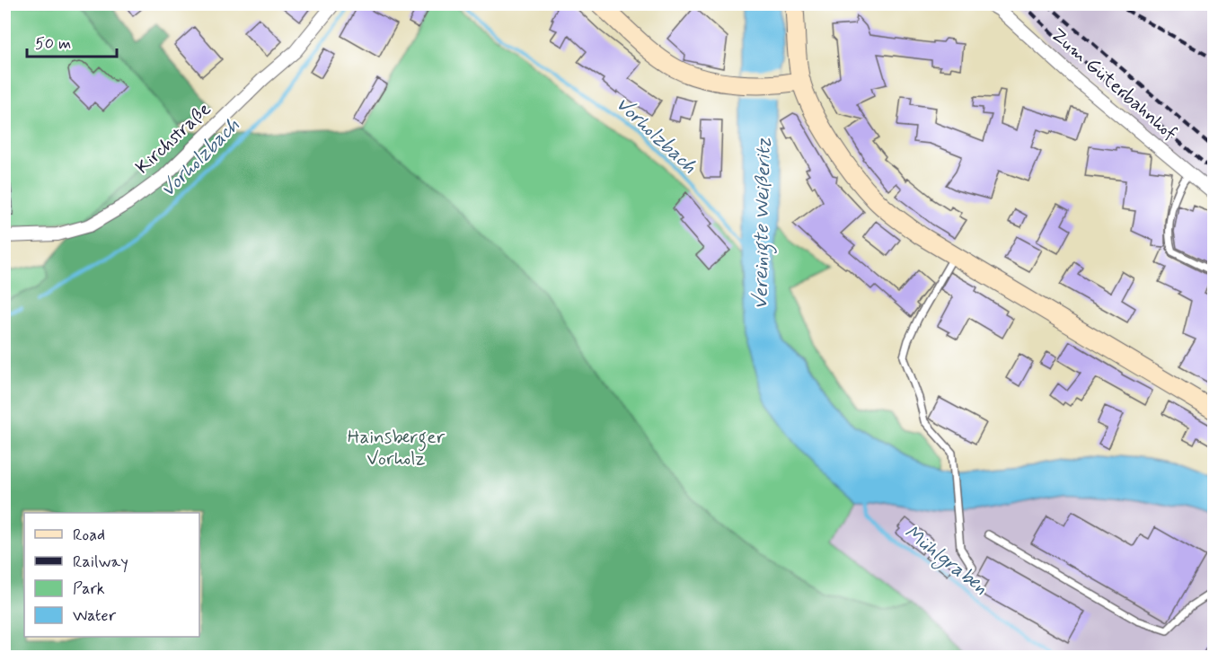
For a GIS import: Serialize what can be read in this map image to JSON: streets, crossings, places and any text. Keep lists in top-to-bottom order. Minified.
{"streets":{"street":["Zum Güterbahnhof","Kirchstraße"]},"water":["Vorholzbach","Vereinigte Weißeritz","Mühlgraben"],"parks":["Hainsberger Vorholz"],"legend":["Road","Railway","Park","Water"],"scale_bar":"50 m"}
